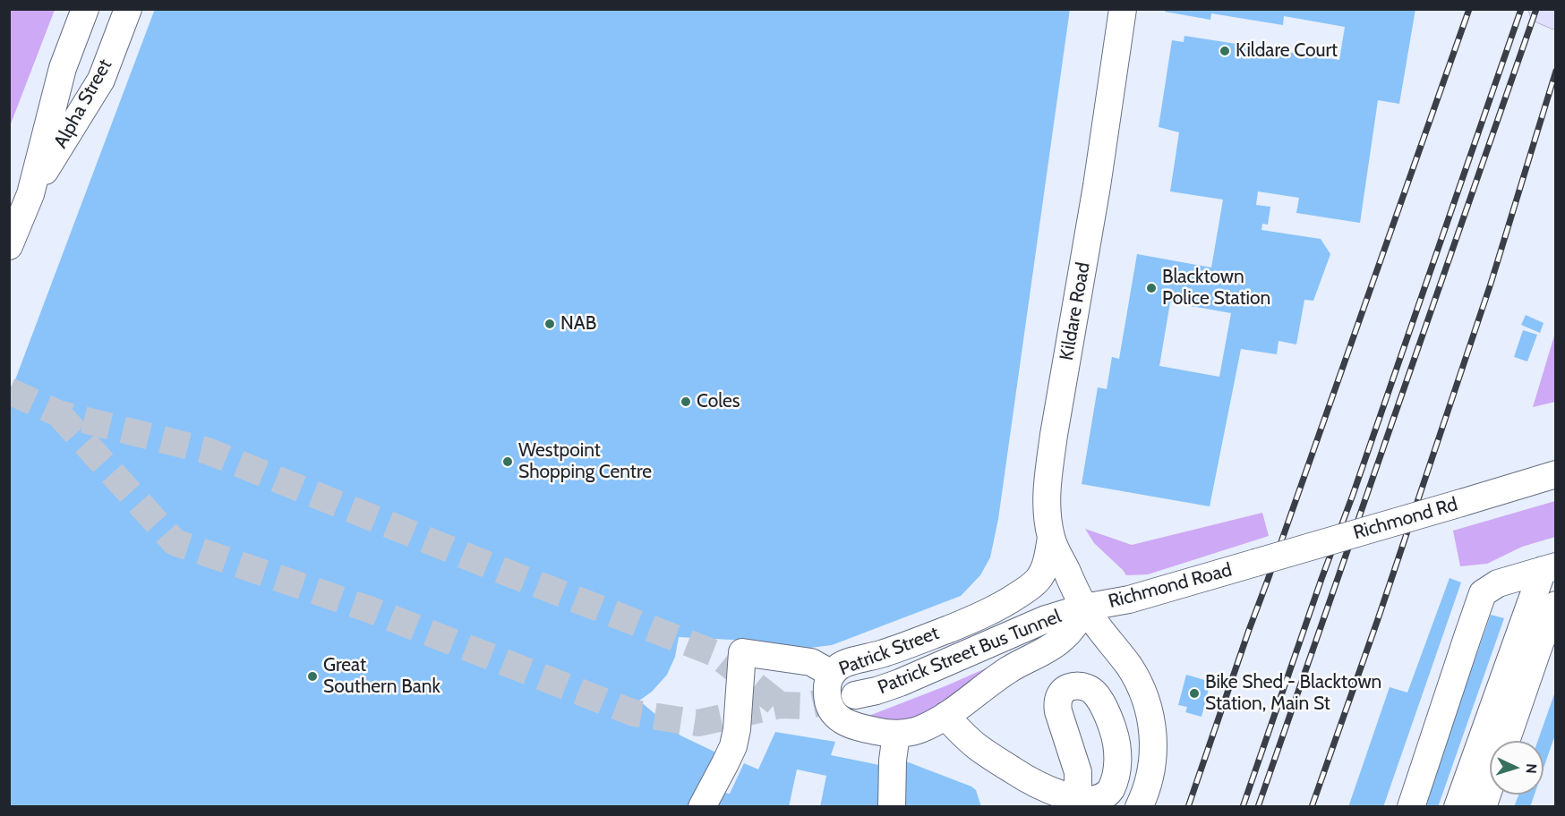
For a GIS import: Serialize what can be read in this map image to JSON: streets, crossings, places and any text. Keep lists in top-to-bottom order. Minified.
{"streets":{"street":["Alpha Street","Kildare Road","Richmond Rd","Richmond Road","Patrick Street","Patrick Street Bus Tunnel"]},"crossings":[["Kildare Road","Richmond Road"],["Kildare Road","Patrick Street"],["Kildare Road","Patrick Street Bus Tunnel"],["Richmond Rd","Richmond Road"],["Richmond Road","Patrick Street"],["Richmond Road","Patrick Street Bus Tunnel"],["Patrick Street","Patrick Street Bus Tunnel"]],"places":["Kildare Court","Blacktown Police Station","NAB","Coles","Westpoint Shopping Centre","Great Southern Bank","Bike Shed - Blacktown Station, Main St"],"north":"right"}
